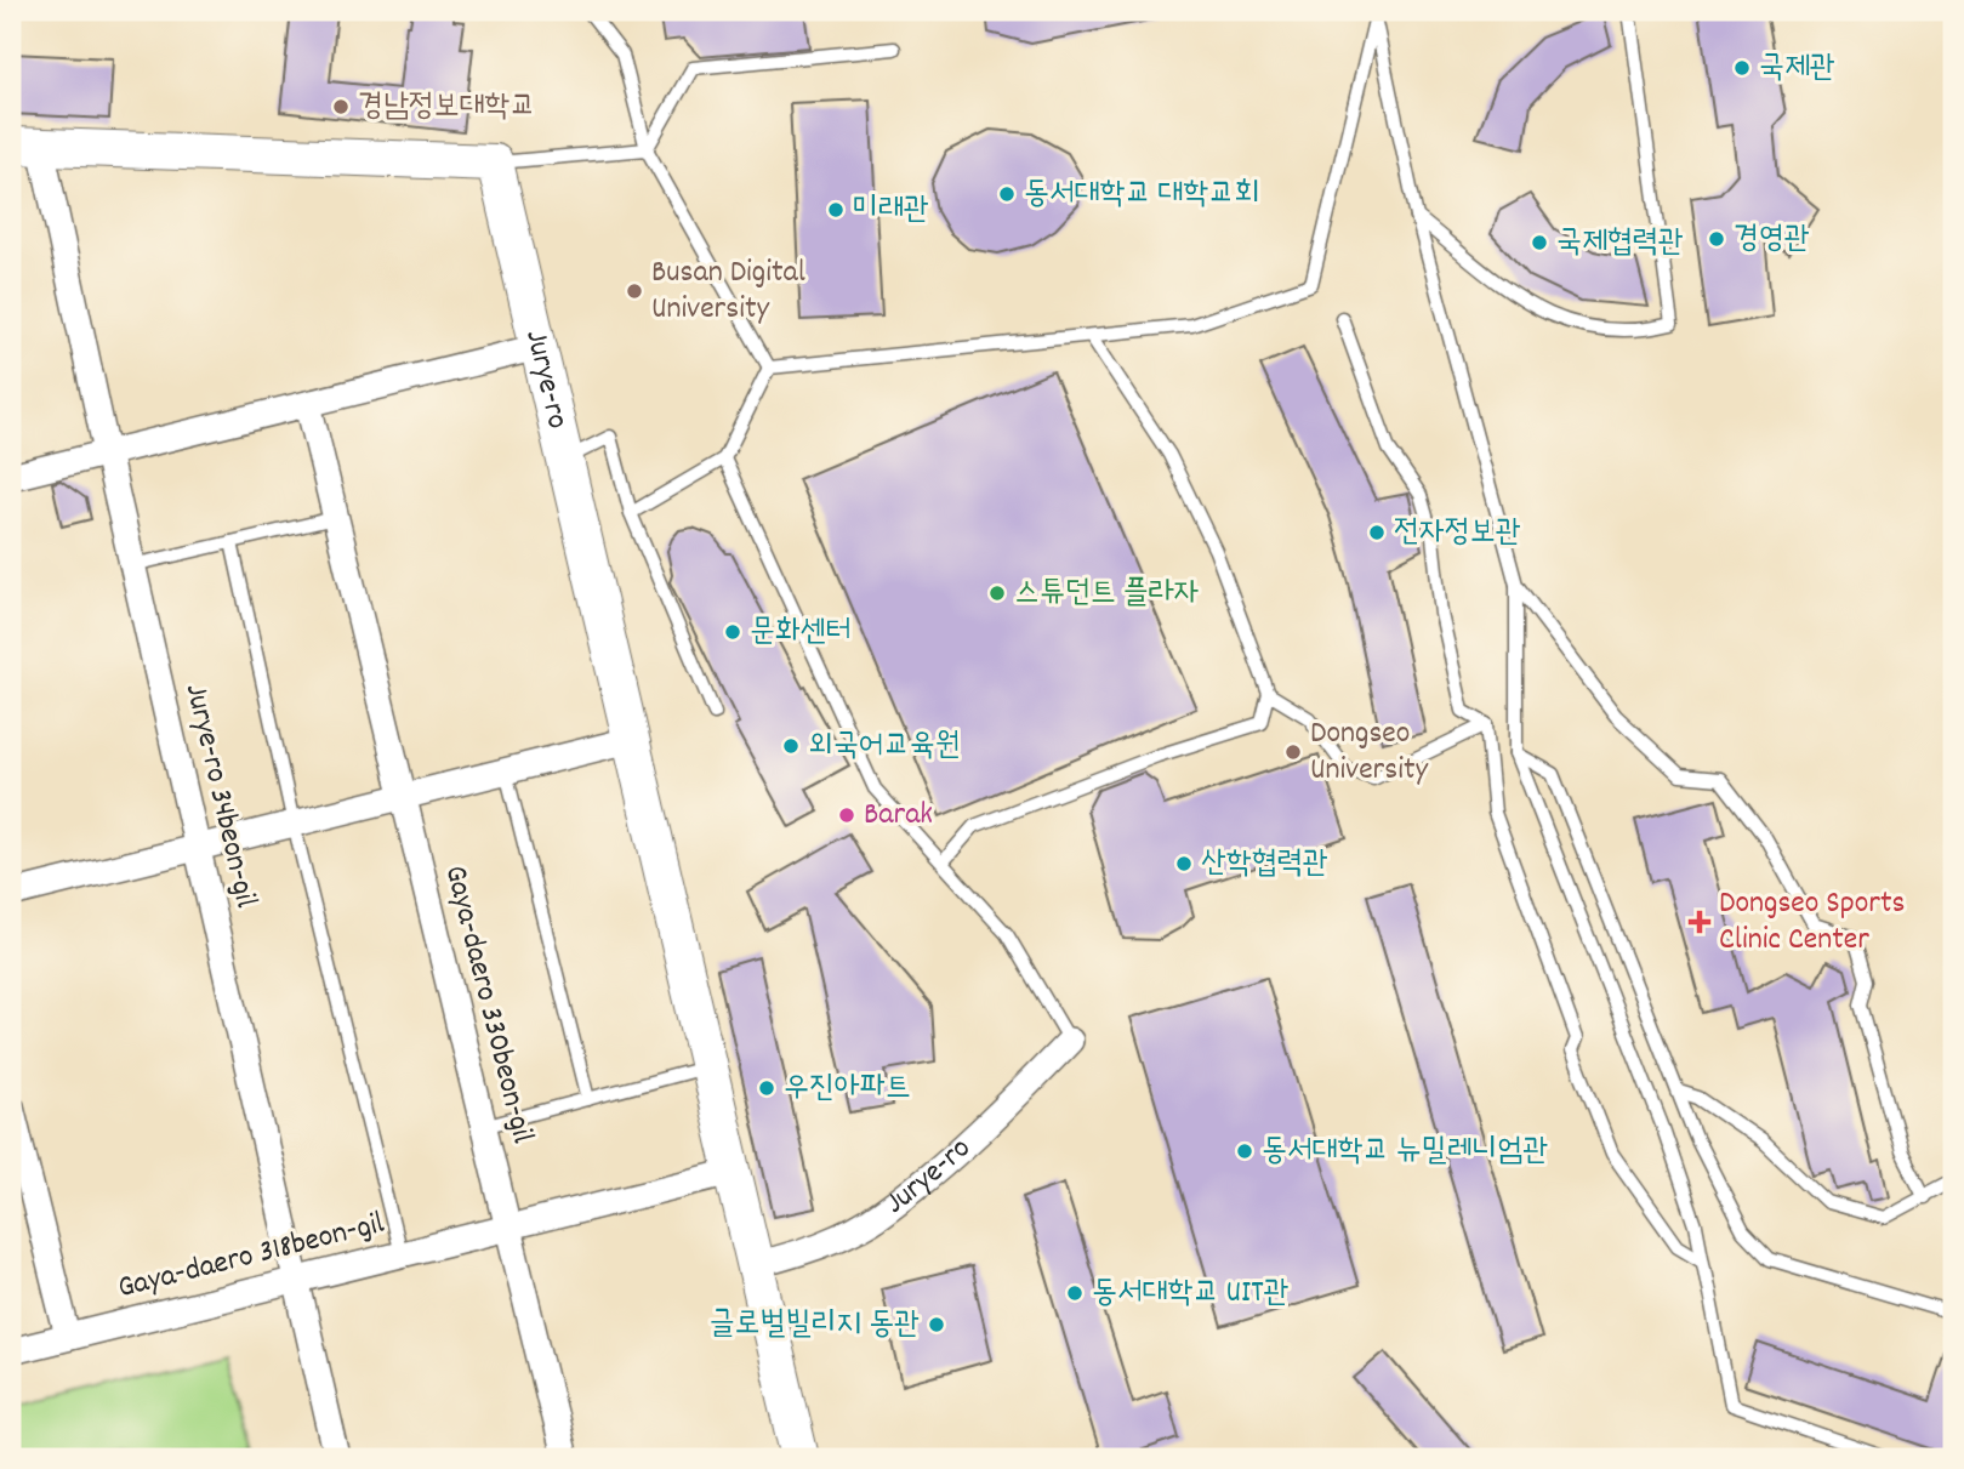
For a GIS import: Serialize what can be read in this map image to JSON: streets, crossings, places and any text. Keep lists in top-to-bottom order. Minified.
{"streets":{"street":["Jurye-ro","Jurye-ro 34beon-gil","Gaya-daero 330beon-gil","Gaya-daero 318beon-gil"]},"crossings":[["Jurye-ro","Gaya-daero 318beon-gil"],["Jurye-ro 34beon-gil","Gaya-daero 318beon-gil"],["Gaya-daero 330beon-gil","Gaya-daero 318beon-gil"]],"places":{"other":["국제관","경남정보대학교","동서대학교 대학교회","미래관","경영관","국제협력관","Busan Digital University","전자정보관","스튜던트 플라자","문화센터","외국어교육원","Dongseo University","Barak","산학협력관","우진아파트","동서대학교 뉴밀레니엄관","동서대학교 UIT관","글로벌빌리지 동관"],"health":["Dongseo Sports Clinic Center"]}}
